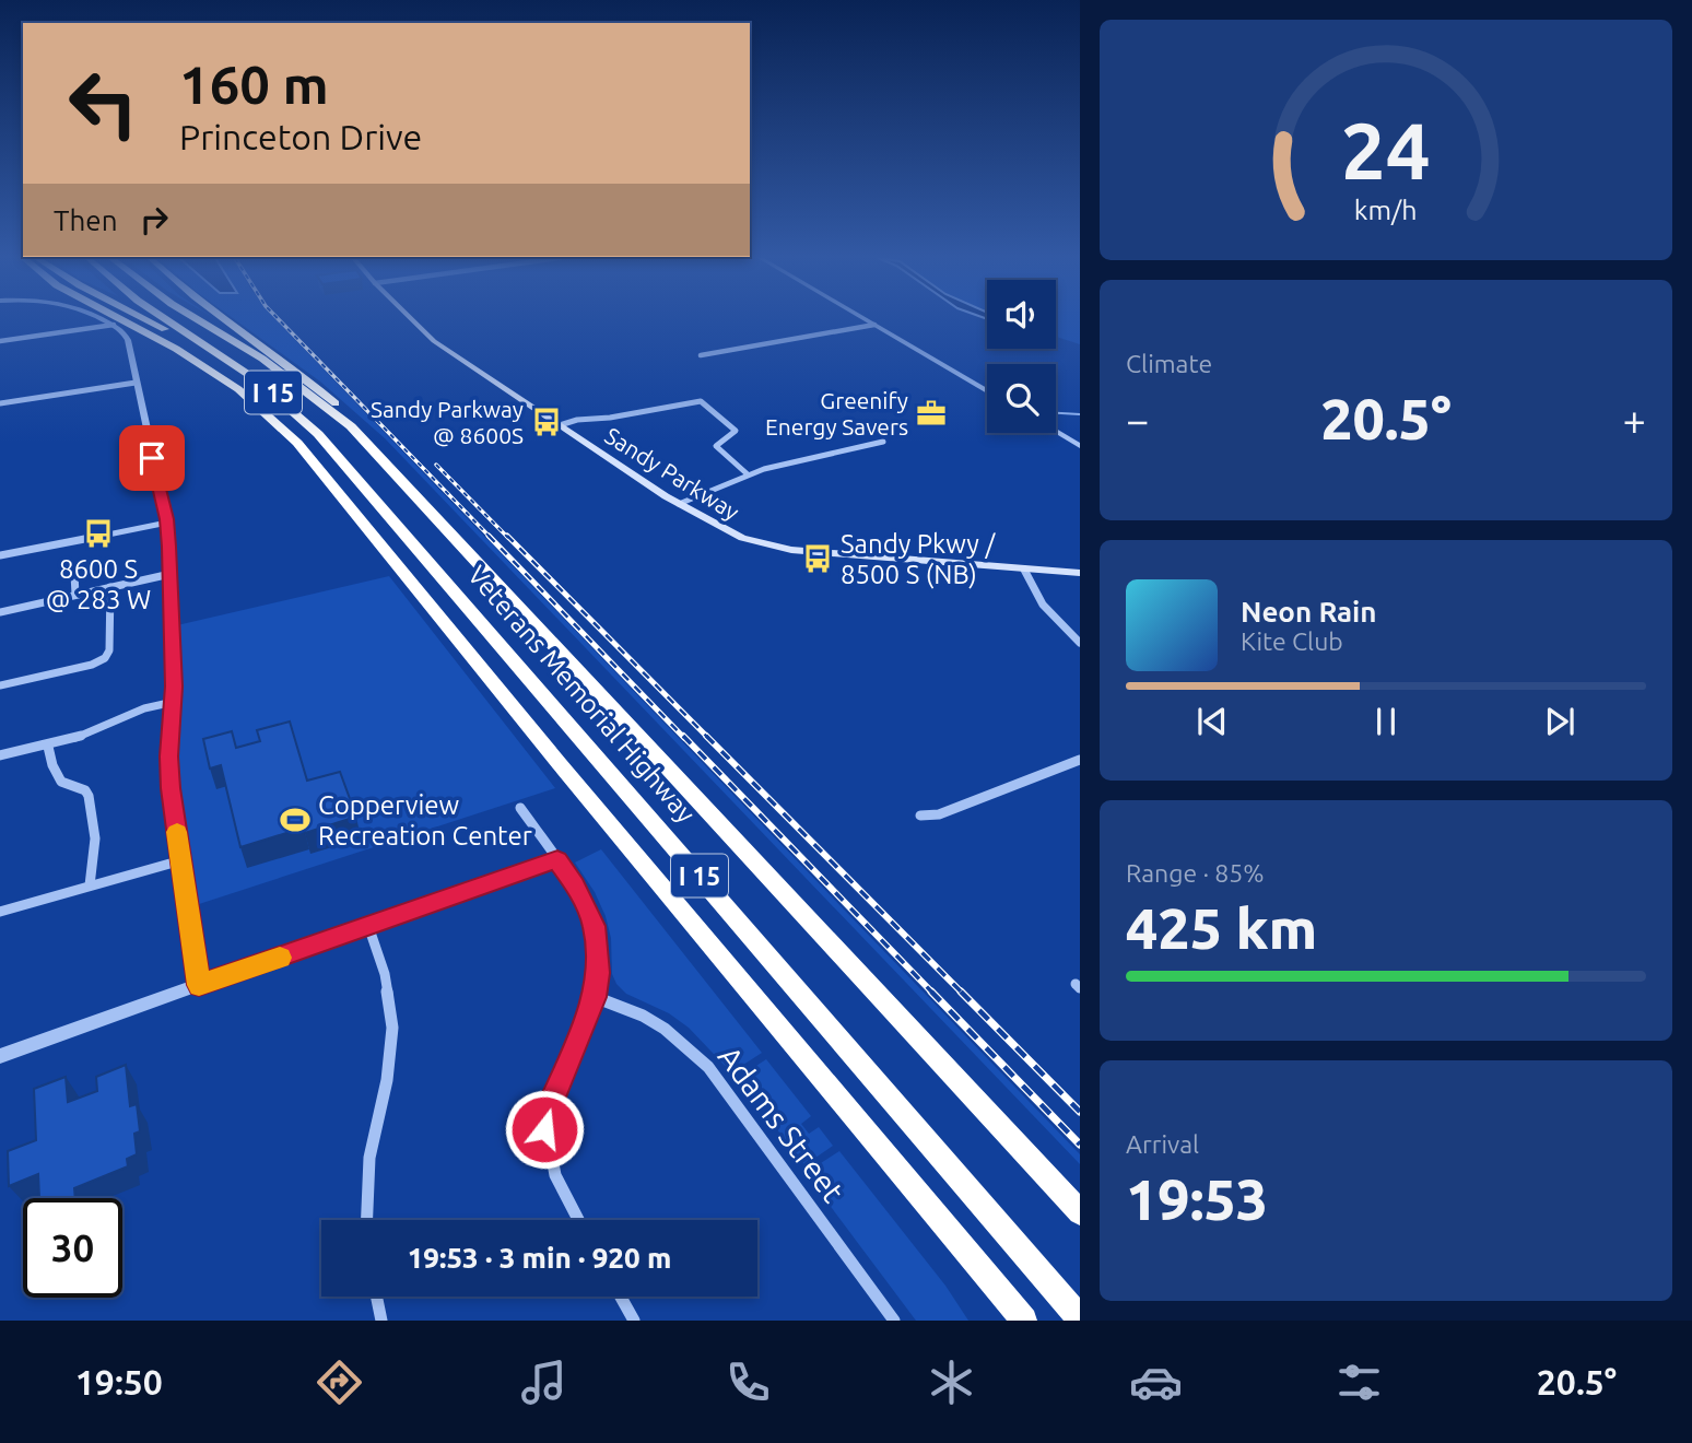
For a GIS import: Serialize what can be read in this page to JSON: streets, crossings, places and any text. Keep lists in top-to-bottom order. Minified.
{"streets":{"highway":["I 15","Veterans Memorial Highway"],"main road":["Sandy Parkway"],"street":["Adams Street"]},"places":{"office":["Greenify Energy Savers"],"bus stop":["Sandy Parkway @ 8600S","8600 S @ 283 W","Sandy Pkwy / 8500 S (NB)"],"sports":["Copperview Recreation Center"]},"page":{"turn":["160 m","Princeton Drive"],"then":"Then","tile":["Climate",["Range · 85%","425 km"],["Arrival","19:53"]],"heat":["−","20.5°","+"],"song":["Neon Rain","Kite Club"],"limit":"30","trip":"19:53 · 3 min · 920 m","tabs":["19:50","20.5°"],"gauge":["24","km/h"]}}
